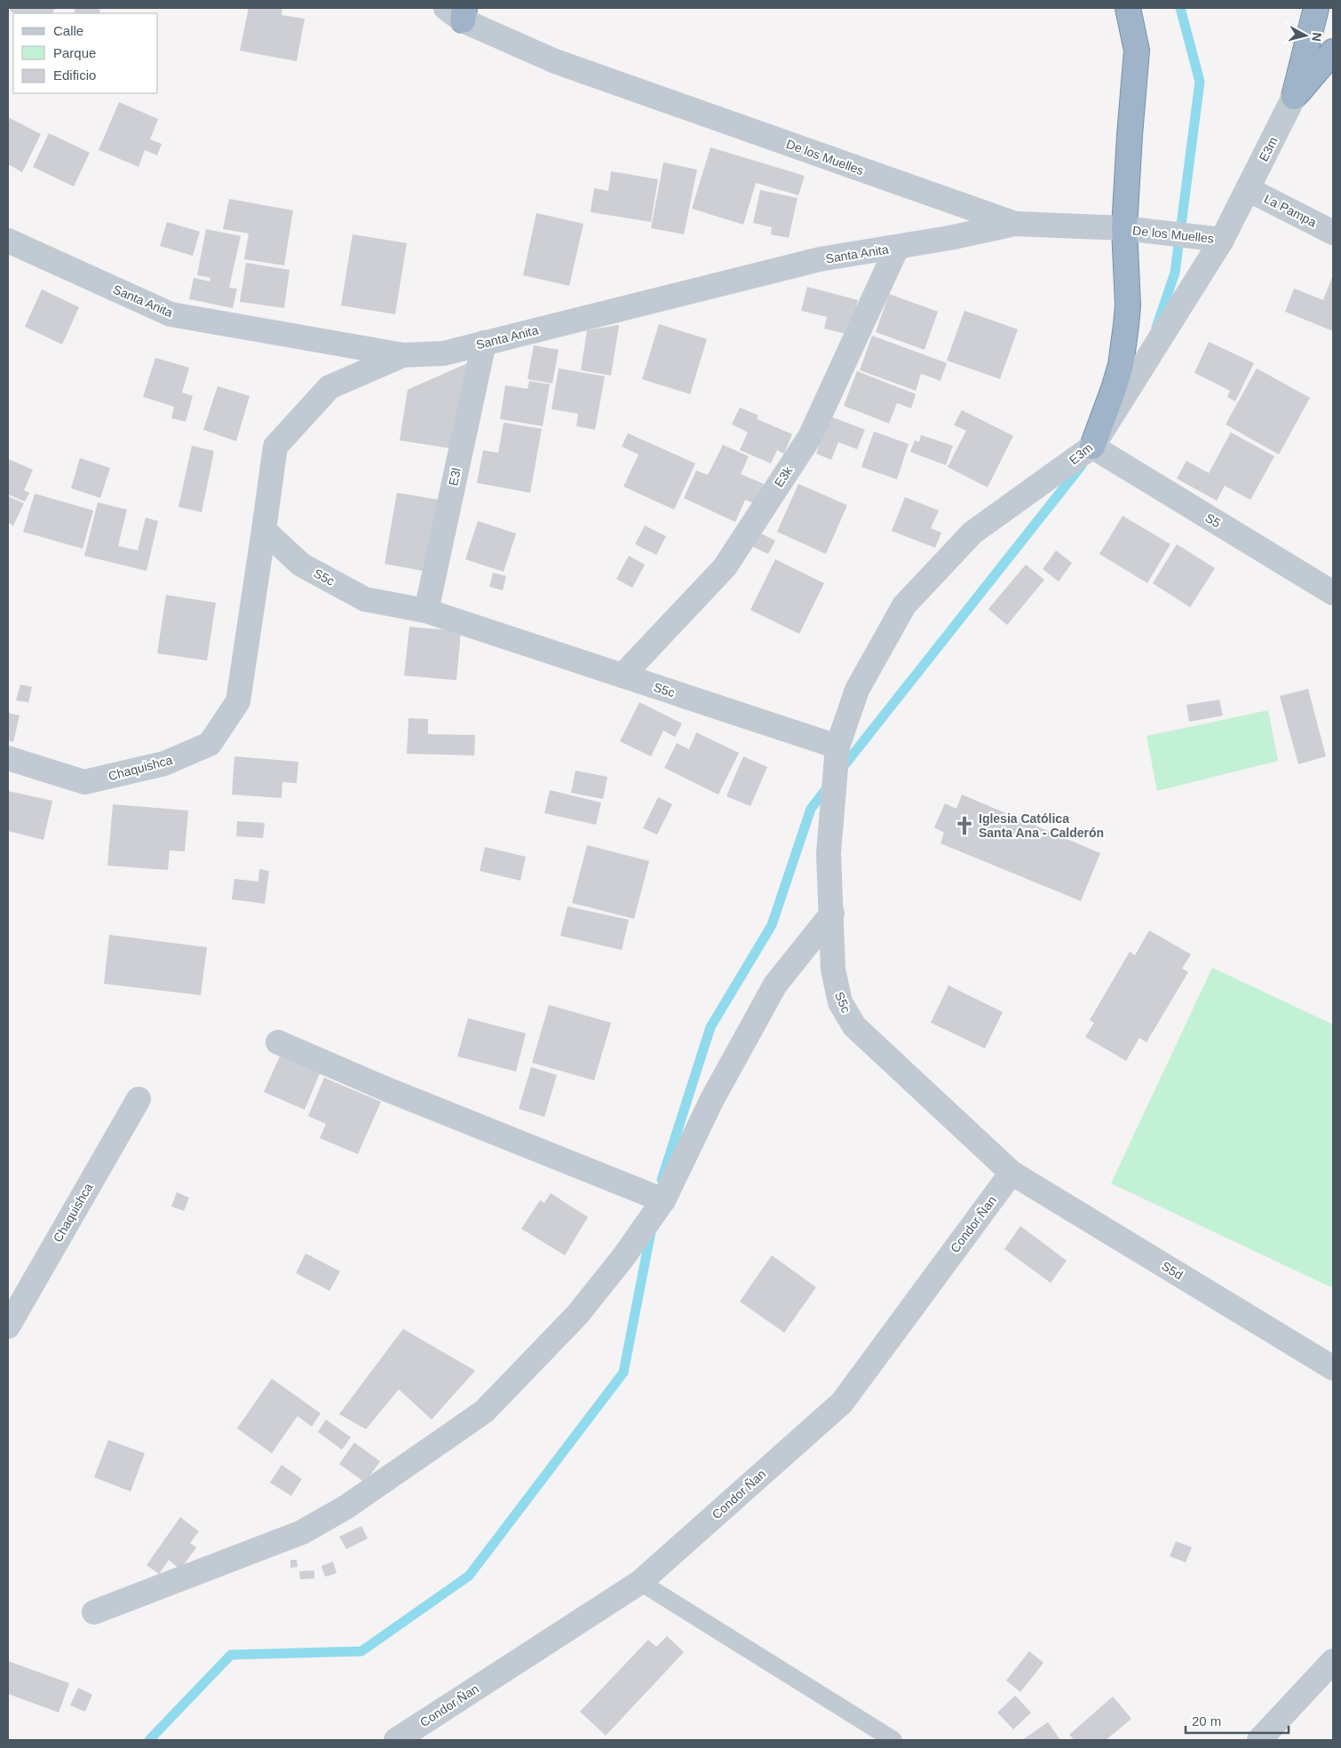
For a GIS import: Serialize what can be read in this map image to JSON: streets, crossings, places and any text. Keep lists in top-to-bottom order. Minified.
{"streets":{"street":["E3m","De los Muelles","La Pampa","Santa Anita","E3l","E3k","S5","S5c","Chaquishca","Condor Ñan","S5d"]},"crossings":[["E3m","De los Muelles"],["E3m","La Pampa"],["E3m","S5"],["E3m","S5c"],["De los Muelles","Santa Anita"],["Santa Anita","E3l"],["Santa Anita","E3k"],["E3l","S5c"],["E3k","S5c"],["S5c","Chaquishca"],["S5c","Condor Ñan"],["S5c","S5d"],["Condor Ñan","S5d"]],"places":{"church":["Iglesia Católica Santa Ana - Calderón"]},"legend":["Calle","Parque","Edificio"],"scale_bar":"20 m","north":"right"}
